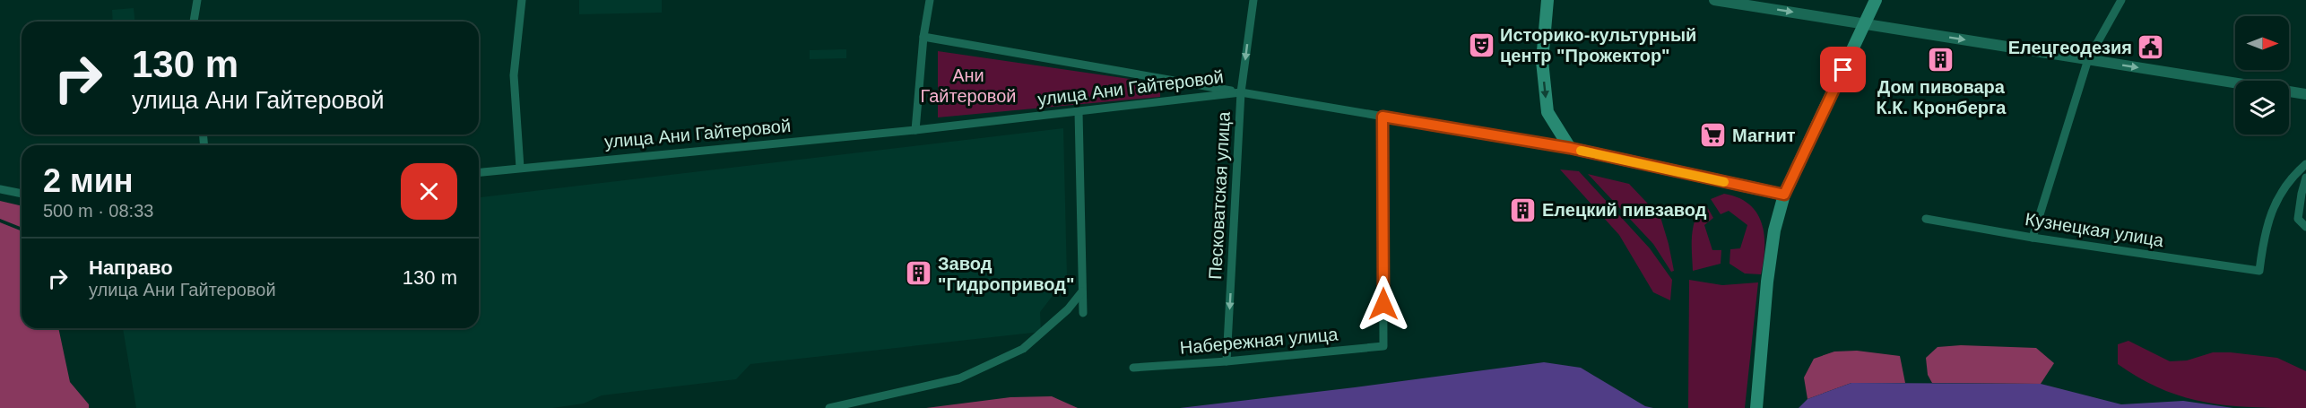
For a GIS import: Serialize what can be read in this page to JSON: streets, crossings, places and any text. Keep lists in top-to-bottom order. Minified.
{"streets":{"main road":["улица Ани Гайтеровой"],"street":["Песковатская улица","Кузнецкая улица","Набережная улица"]},"crossings":[["улица Ани Гайтеровой","Песковатская улица"],["улица Ани Гайтеровой","Набережная улица"],["Песковатская улица","Набережная улица"]],"one_way":["Песковатская улица"],"parks":["Ани Гайтеровой"],"places":{"theatre":["Историко-культурный центр \"Прожектор\""],"public building":["Елецгеодезия"],"building":["Дом пивовара К.К. Кронберга","Елецкий пивзавод","Завод \"Гидропривод\""],"supermarket":["Магнит"]},"north":"right","page":{"turn":["130 m","улица Ани Гайтеровой"],"heading":["2 мин","500 m · 08:33"],"list":[{"name":"Направо","note":"улица Ани Гайтеровой","value":"130 m"}]}}
